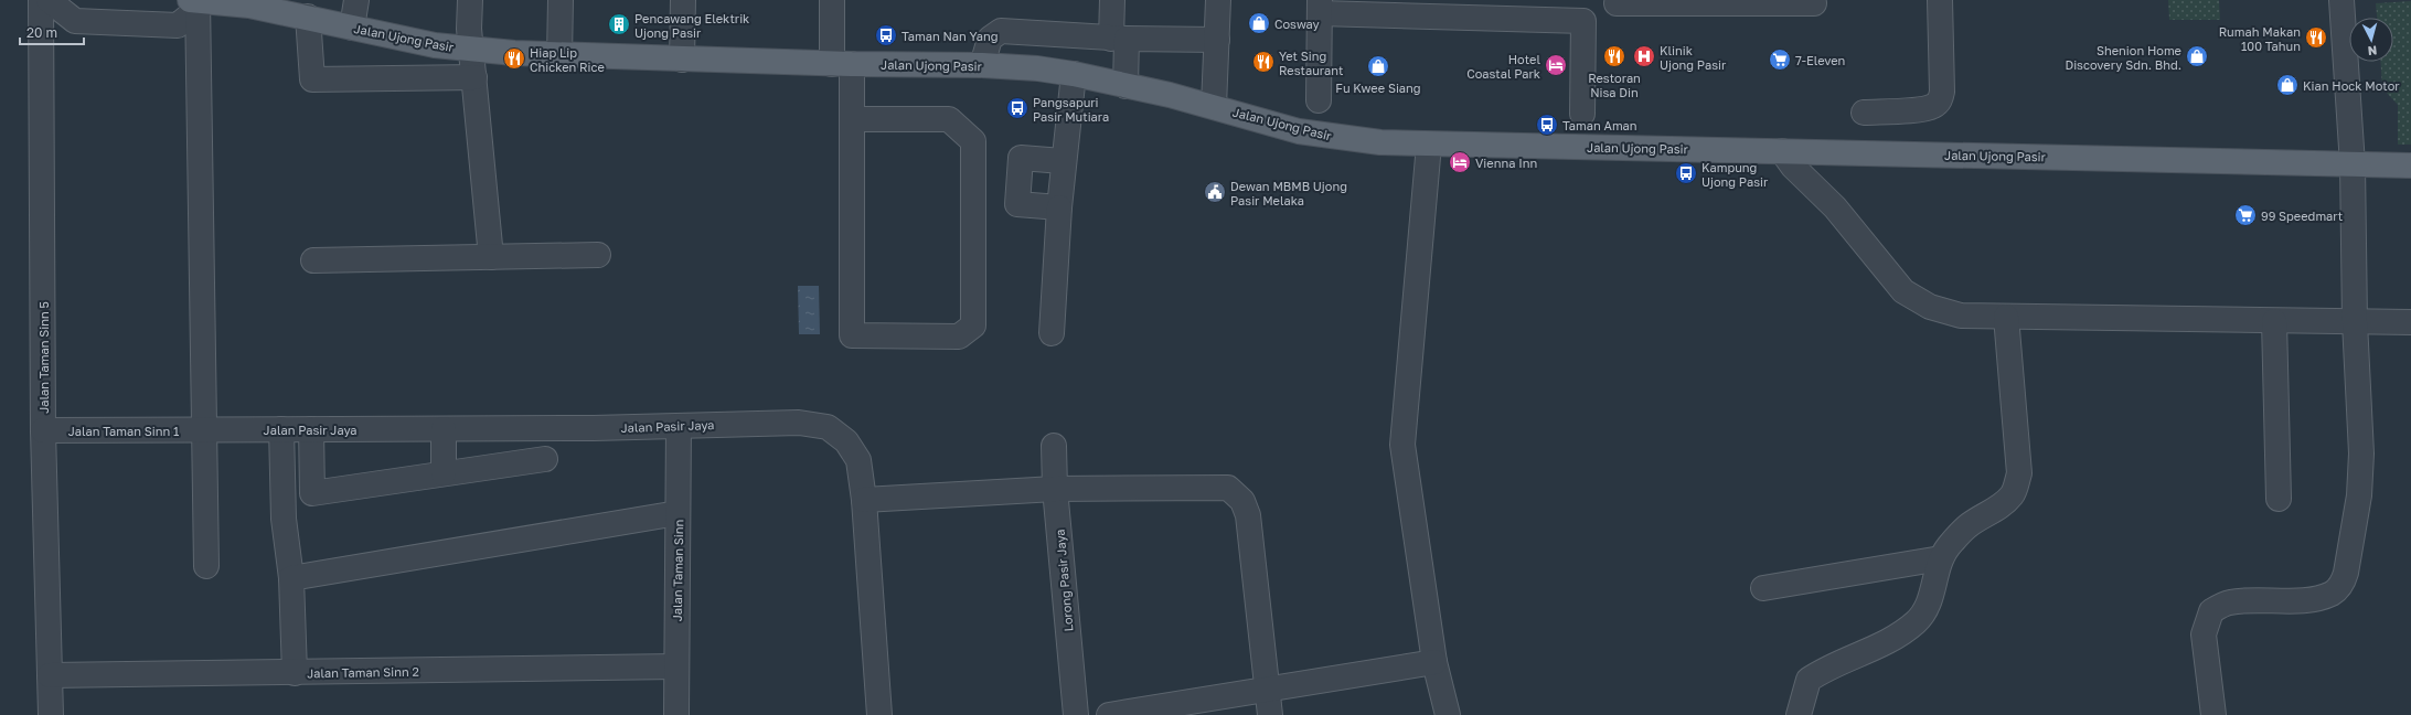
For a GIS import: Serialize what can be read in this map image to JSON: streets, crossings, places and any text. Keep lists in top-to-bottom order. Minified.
{"streets":{"main road":["Jalan Ujong Pasir"],"street":["Jalan Taman Sinn 5","Jalan Pasir Jaya","Jalan Taman Sinn 1","Jalan Taman Sinn","Lorong Pasir Jaya","Jalan Taman Sinn 2"]},"crossings":[["Jalan Taman Sinn 5","Jalan Taman Sinn 1"],["Jalan Taman Sinn 5","Jalan Taman Sinn 2"],["Jalan Pasir Jaya","Jalan Taman Sinn 1"],["Jalan Pasir Jaya","Jalan Taman Sinn"],["Jalan Taman Sinn","Jalan Taman Sinn 2"]],"places":{"shop":["Cosway","Shenion Home Discovery Sdn. Bhd.","Fu Kwee Siang","Kian Hock Motor"],"building":["Pencawang Elektrik Ujong Pasir"],"bus stop":["Taman Nan Yang","Pangsapuri Pasir Mutiara","Taman Aman","Kampung Ujong Pasir"],"restaurant":["Rumah Makan 100 Tahun","Restoran Nisa Din","Hiap Lip Chicken Rice","Yet Sing Restaurant"],"hospital":["Klinik Ujong Pasir"],"supermarket":["7-Eleven","99 Speedmart"],"hotel":["Hotel Coastal Park","Vienna Inn"],"public building":["Dewan MBMB Ujong Pasir Melaka"]},"scale_bar":"20 m","north":"bottom"}
